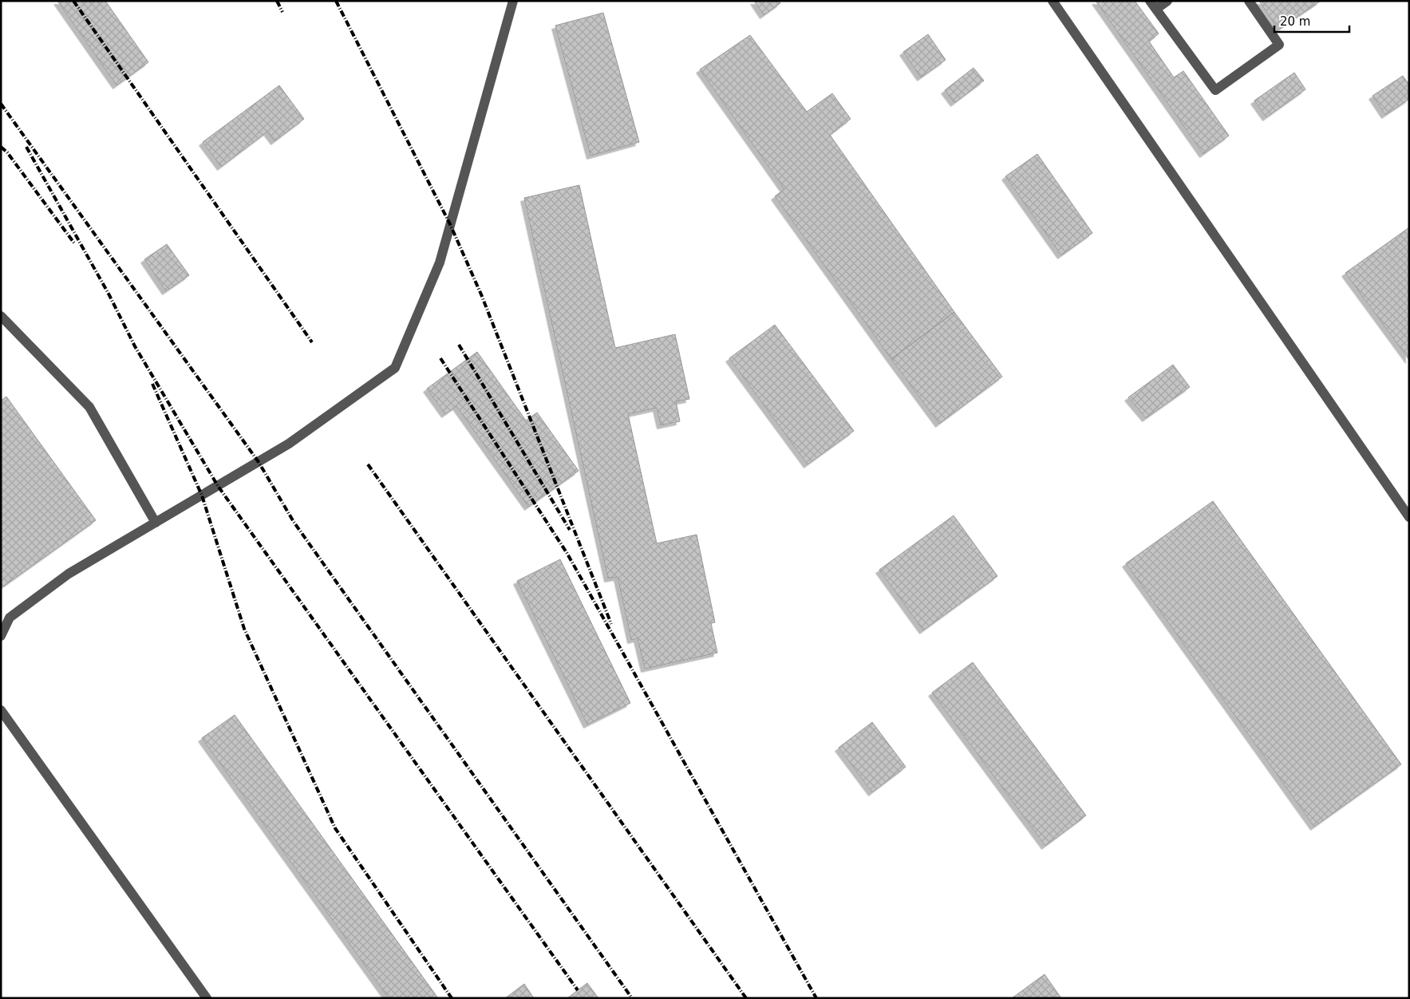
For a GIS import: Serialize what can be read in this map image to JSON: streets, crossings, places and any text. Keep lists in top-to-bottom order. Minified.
{"scale_bar":"20 m"}
